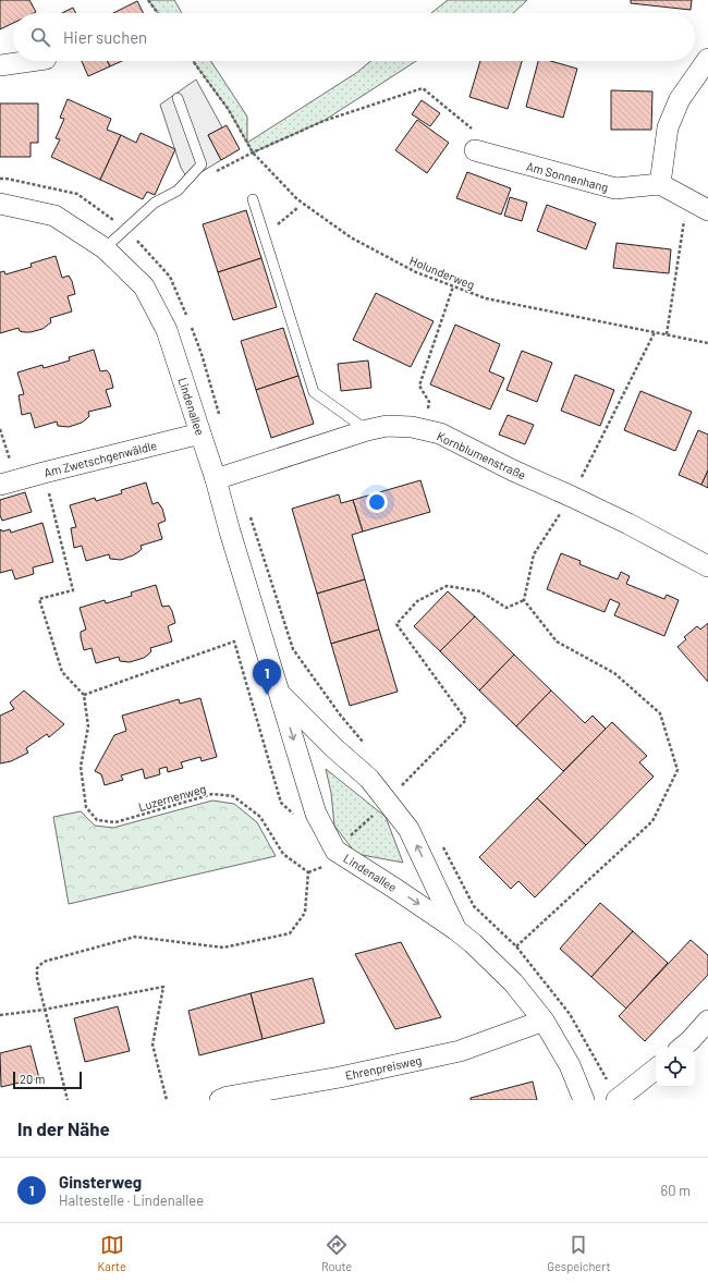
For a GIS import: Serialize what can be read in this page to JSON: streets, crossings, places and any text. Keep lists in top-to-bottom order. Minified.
{"streets":{"street":["Am Sonnenhang","Lindenallee","Kornblumenstraße","Am Zwetschgenwäldle","Ehrenpreisweg"],"path":["Holunderweg","Luzernenweg"]},"crossings":[["Lindenallee","Kornblumenstraße"],["Lindenallee","Am Zwetschgenwäldle"],["Lindenallee","Ehrenpreisweg"]],"scale_bar":"20 m","page":{"search":"Hier suchen","pins":"1","scale":"20 m","heading":"In der Nähe","list":[{"mark":"1","name":"Ginsterweg","note":"Haltestelle · Lindenallee","value":"60 m"}],"nav":["Karte","Route","Gespeichert"]}}
